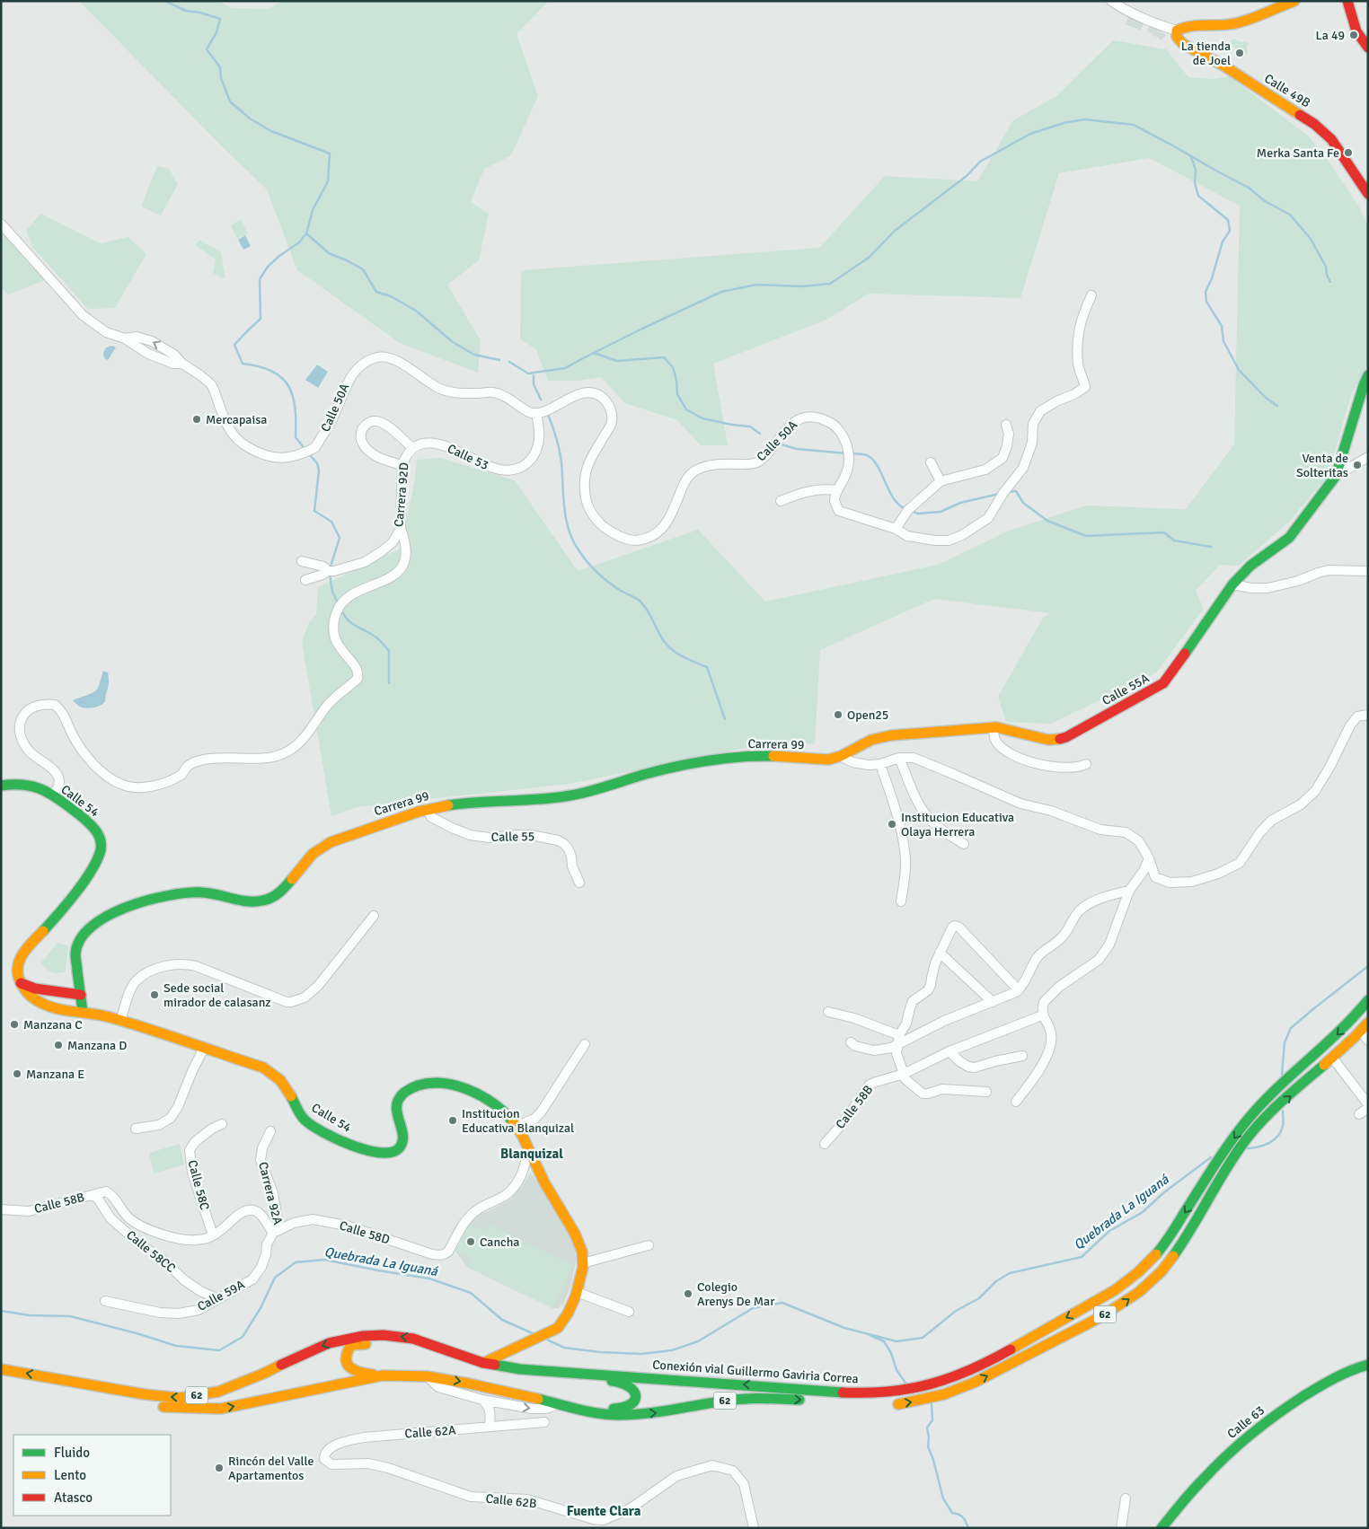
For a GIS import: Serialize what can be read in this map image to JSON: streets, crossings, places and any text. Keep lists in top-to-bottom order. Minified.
{"streets":{"main road":["Calle 49B","Calle 55A","Carrera 99","Calle 54","62","Conexión vial Guillermo Gaviria Correa","Calle 63"],"street":["Calle 50A","Calle 53","Carrera 92D","Calle 55","Calle 58B","Calle 58C","Carrera 92A","Calle 58D","Calle 58CC","Calle 59A","Calle 62A","Calle 62B"]},"crossings":[["Calle 50A","Calle 53"],["Calle 53","Carrera 92D"],["Calle 55A","Carrera 99"],["Carrera 99","Calle 54"],["Carrera 99","Calle 55"],["Calle 54","Calle 58D"],["Calle 54","Conexión vial Guillermo Gaviria Correa"],["Calle 58B","Calle 58CC"],["Carrera 92A","Calle 58D"],["Carrera 92A","Calle 59A"],["Calle 58D","Calle 59A"],["Calle 58CC","Calle 59A"],["Calle 62A","Calle 62B"]],"districts":["Blanquizal","Fuente Clara"],"water":["Quebrada La Iguaná"],"places":["La 49","La tienda de Joel","Merka Santa Fe","Mercapaisa","Venta de Solteritas","Open25","Institucion Educativa Olaya Herrera","Sede social mirador de calasanz","Manzana C","Manzana D","Manzana E","Institucion Educativa Blanquizal","Cancha","Colegio Arenys De Mar","Rincón del Valle Apartamentos"],"legend":["Fluido","Lento","Atasco"]}
